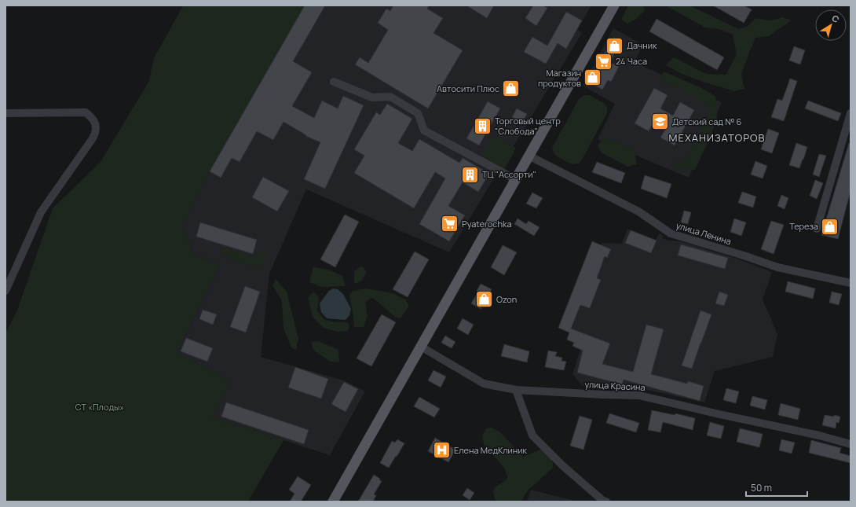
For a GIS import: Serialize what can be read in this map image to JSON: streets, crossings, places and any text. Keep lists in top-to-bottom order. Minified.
{"streets":{"street":["улица Ленина","улица Красина"]},"districts":["МЕХАНИЗАТОРОВ"],"parks":["СТ «Плоды»"],"places":{"shop":["Дачник","Магазин продуктов","Автосити Плюс","Тереза","Ozon"],"supermarket":["24 Часа","Pyaterochka"],"school or university":["Детский сад № 6"],"building":["Торговый центр \"Слобода\"","ТЦ \"Ассорти\""],"hospital":["Елена МедКлиник"]},"scale_bar":"50 m","north":"top right"}
